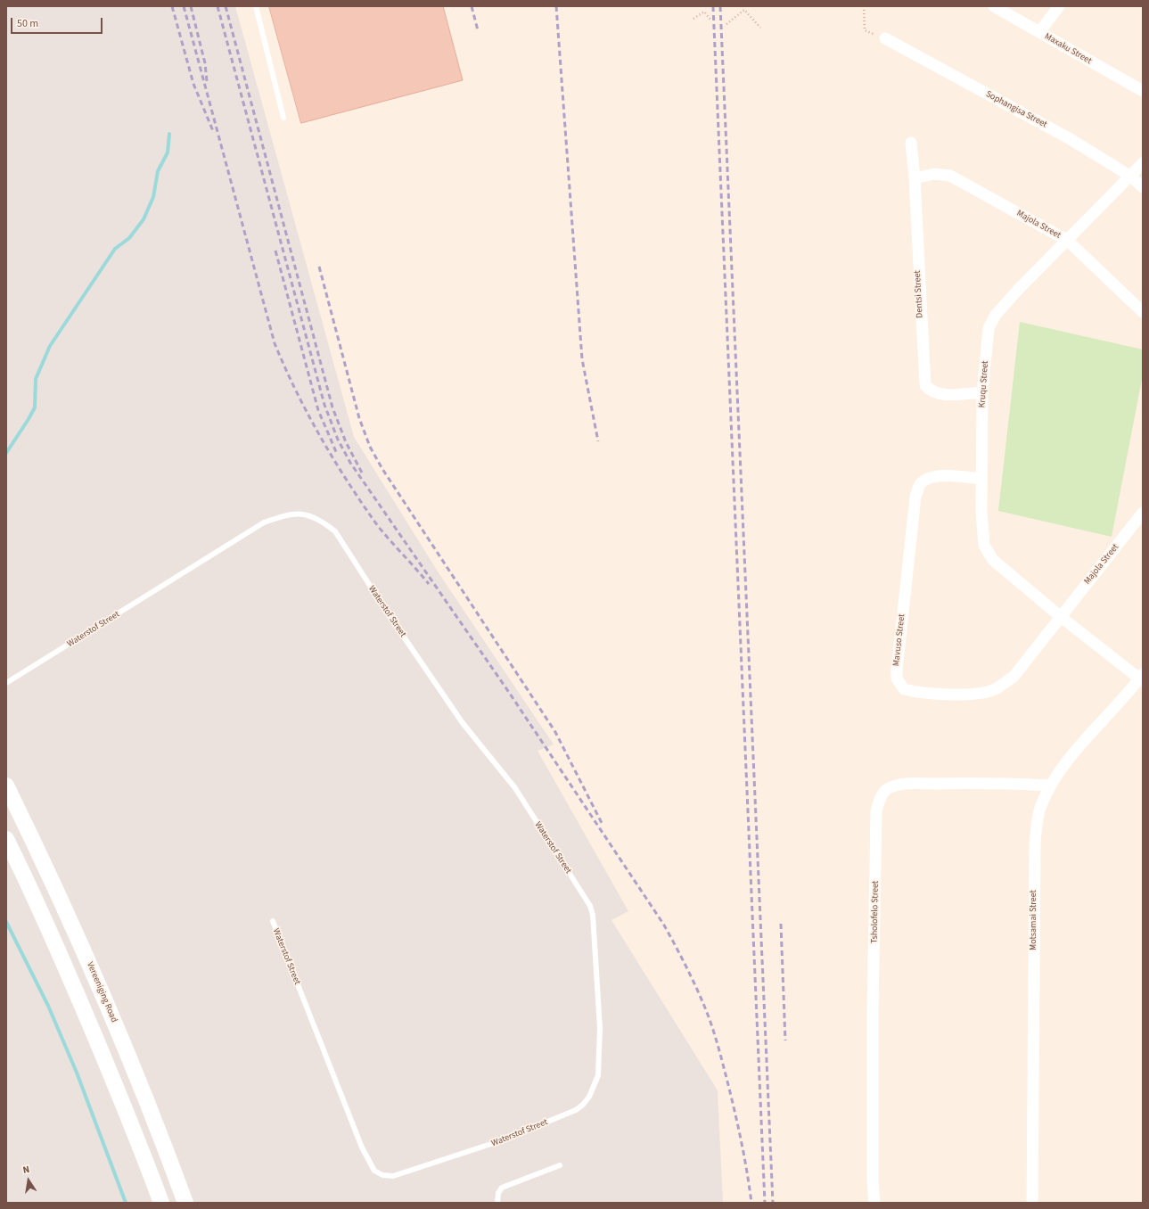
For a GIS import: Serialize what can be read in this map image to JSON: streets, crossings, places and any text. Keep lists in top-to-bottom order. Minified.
{"streets":{"main road":["Vereeniging Road"],"street":["Maxaku Street","Sophangisa Street","Majola Street","Dentsi Street","Kruqu Street","Mavuso Street","Tsholofelo Street","Motsamai Street"],"lane":["Waterstof Street"]},"crossings":[["Sophangisa Street","Kruqu Street"],["Majola Street","Dentsi Street"],["Majola Street","Kruqu Street"],["Majola Street","Mavuso Street"],["Dentsi Street","Kruqu Street"],["Kruqu Street","Mavuso Street"],["Kruqu Street","Motsamai Street"],["Tsholofelo Street","Motsamai Street"]],"scale_bar":"50 m","north":"top"}
